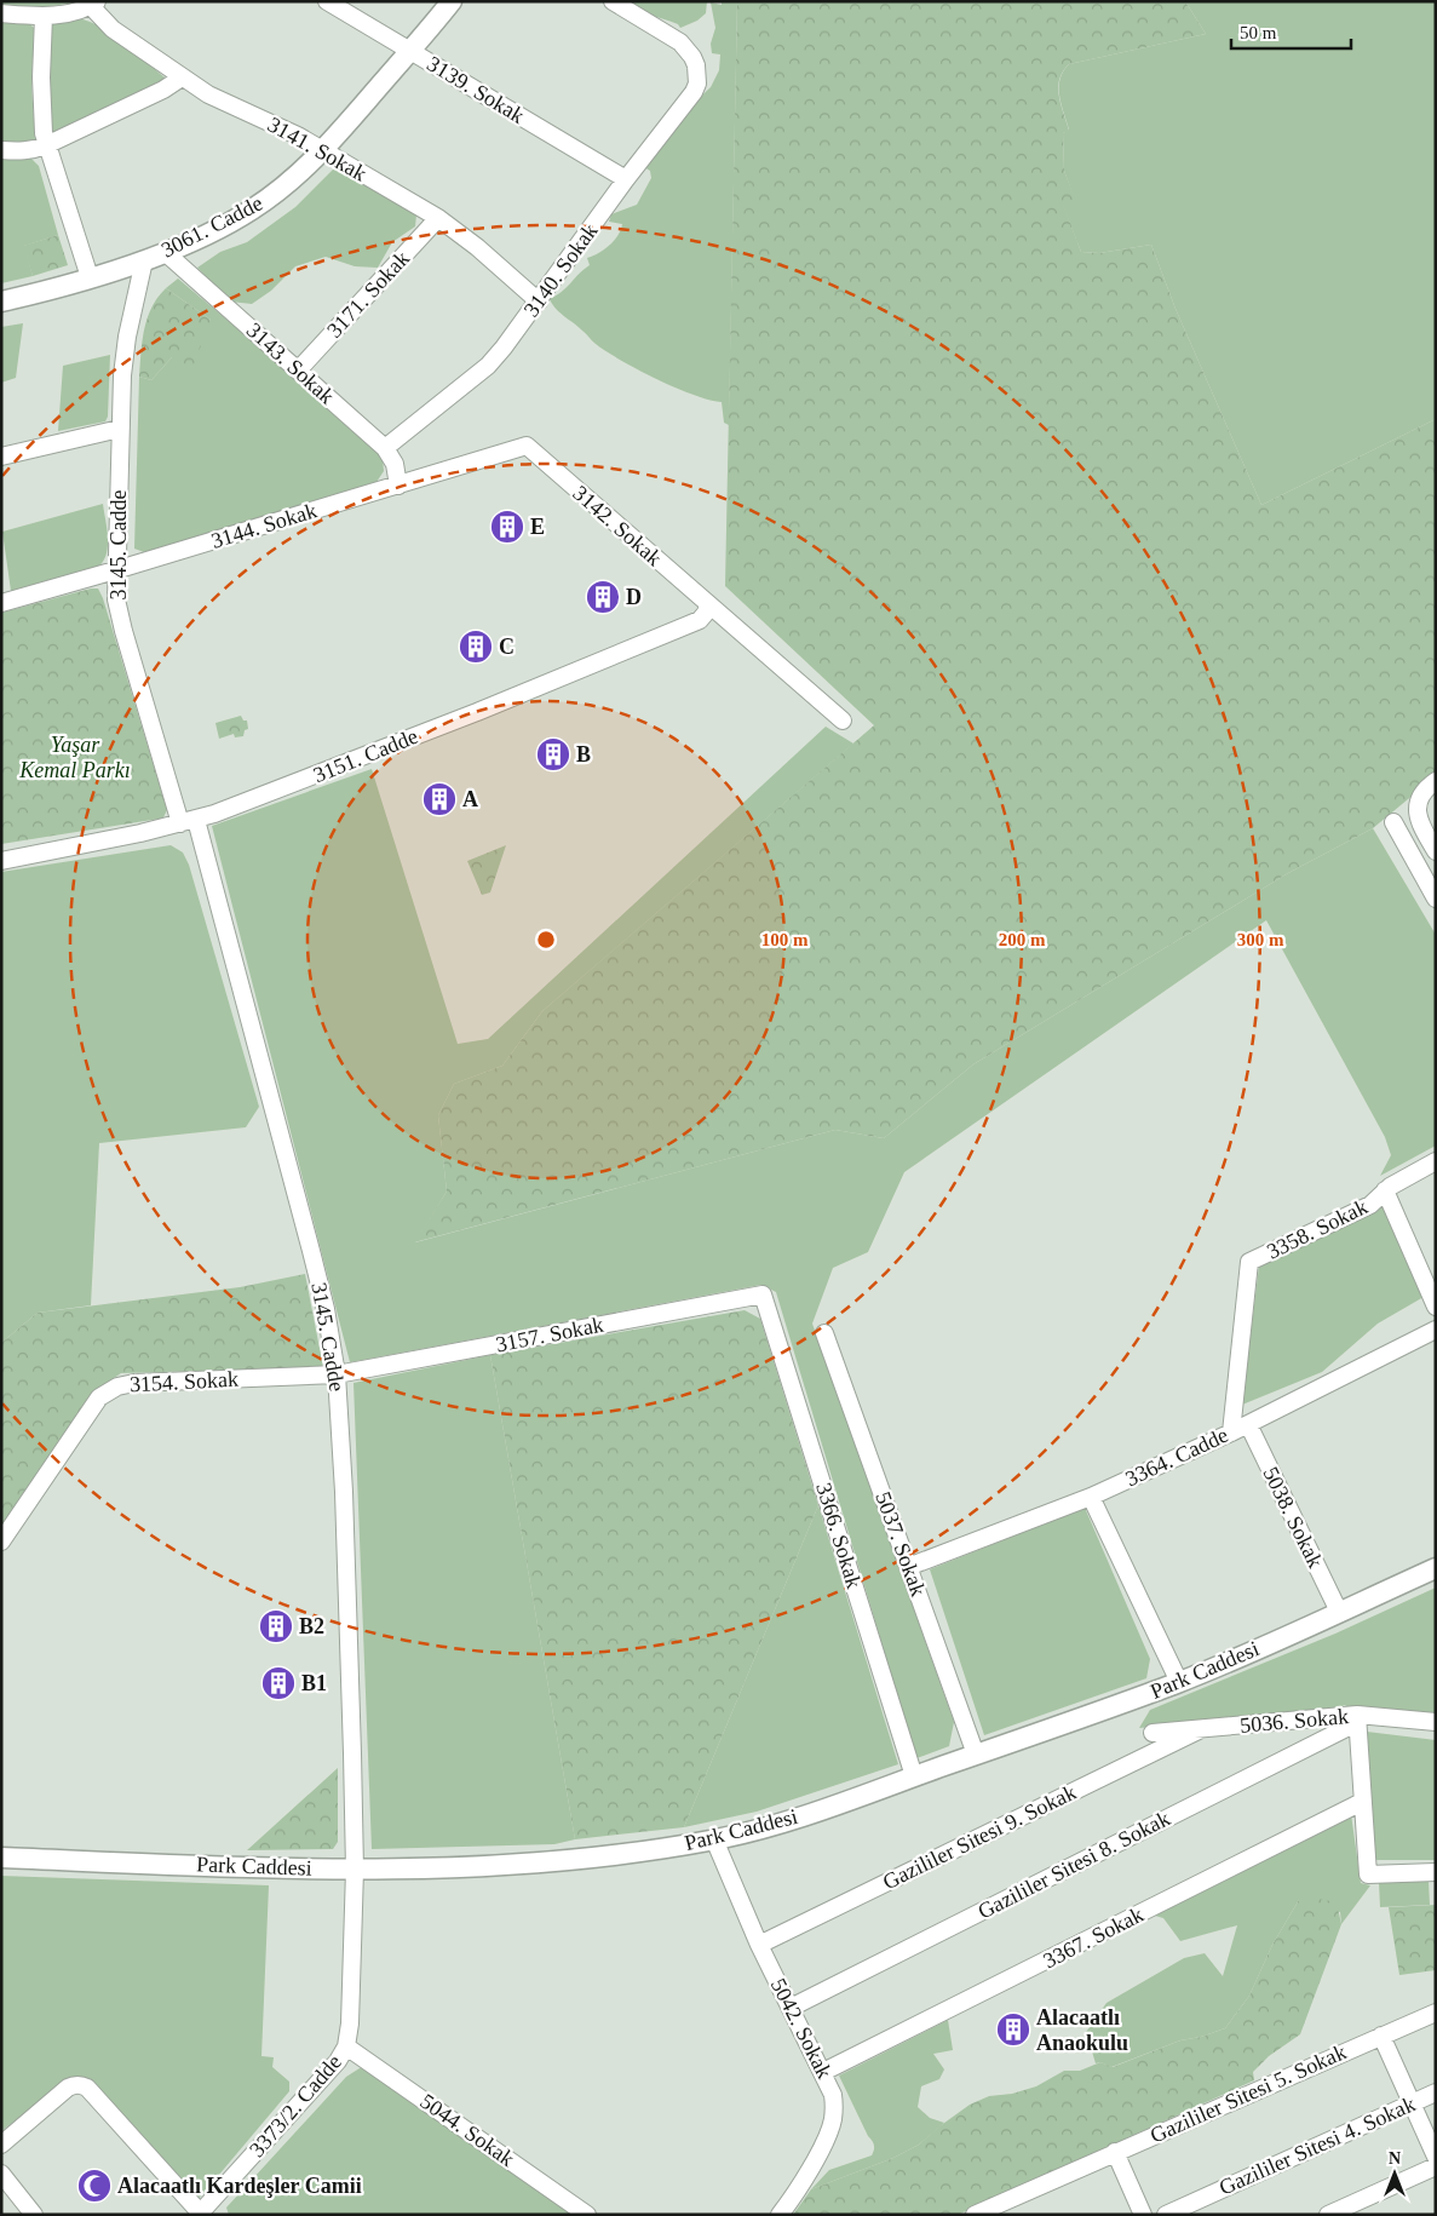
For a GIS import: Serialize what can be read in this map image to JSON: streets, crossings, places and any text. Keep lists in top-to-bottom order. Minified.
{"streets":{"street":["3139. Sokak","3141. Sokak","3061. Cadde","3140. Sokak","3171. Sokak","3143. Sokak","3144. Sokak","3142. Sokak","3145. Cadde","3151. Cadde","3358. Sokak","3157. Sokak","3154. Sokak","3364. Cadde","5038. Sokak","3366. Sokak","5037. Sokak","Park Caddesi","5036. Sokak","Gazililer Sitesi 9. Sokak","Gazililer Sitesi 8. Sokak","3367. Sokak","5042. Sokak","Gazililer Sitesi 5. Sokak","3373/2. Cadde","5044. Sokak","Gazililer Sitesi 4. Sokak"]},"crossings":[["3139. Sokak","3061. Cadde"],["3139. Sokak","3140. Sokak"],["3141. Sokak","3061. Cadde"],["3141. Sokak","3140. Sokak"],["3141. Sokak","3171. Sokak"],["3061. Cadde","3143. Sokak"],["3061. Cadde","3145. Cadde"],["3140. Sokak","3143. Sokak"],["3171. Sokak","3143. Sokak"],["3143. Sokak","3144. Sokak"],["3144. Sokak","3142. Sokak"],["3144. Sokak","3145. Cadde"],["3142. Sokak","3151. Cadde"],["3145. Cadde","3151. Cadde"],["3145. Cadde","3157. Sokak"],["3145. Cadde","3154. Sokak"],["3145. Cadde","Park Caddesi"],["3145. Cadde","3373/2. Cadde"],["3358. Sokak","3364. Cadde"],["3157. Sokak","3154. Sokak"],["3157. Sokak","3366. Sokak"],["3364. Cadde","5038. Sokak"],["3364. Cadde","5037. Sokak"],["5038. Sokak","Park Caddesi"],["3366. Sokak","Park Caddesi"],["5037. Sokak","Park Caddesi"],["Park Caddesi","5042. Sokak"],["Park Caddesi","3373/2. Cadde"],["5036. Sokak","Gazililer Sitesi 9. Sokak"],["5036. Sokak","Gazililer Sitesi 8. Sokak"],["Gazililer Sitesi 9. Sokak","5042. Sokak"],["Gazililer Sitesi 8. Sokak","5042. Sokak"],["3367. Sokak","5042. Sokak"],["3373/2. Cadde","5044. Sokak"]],"parks":["Yaşar Kemal Parkı"],"places":{"building":["E","D","C","B","A","B2","B1","Alacaatlı Anaokulu"],"mosque":["Alacaatlı Kardeşler Camii"]},"scale_bar":"50 m","north":"top","rings":["100 m","200 m","300 m"]}
